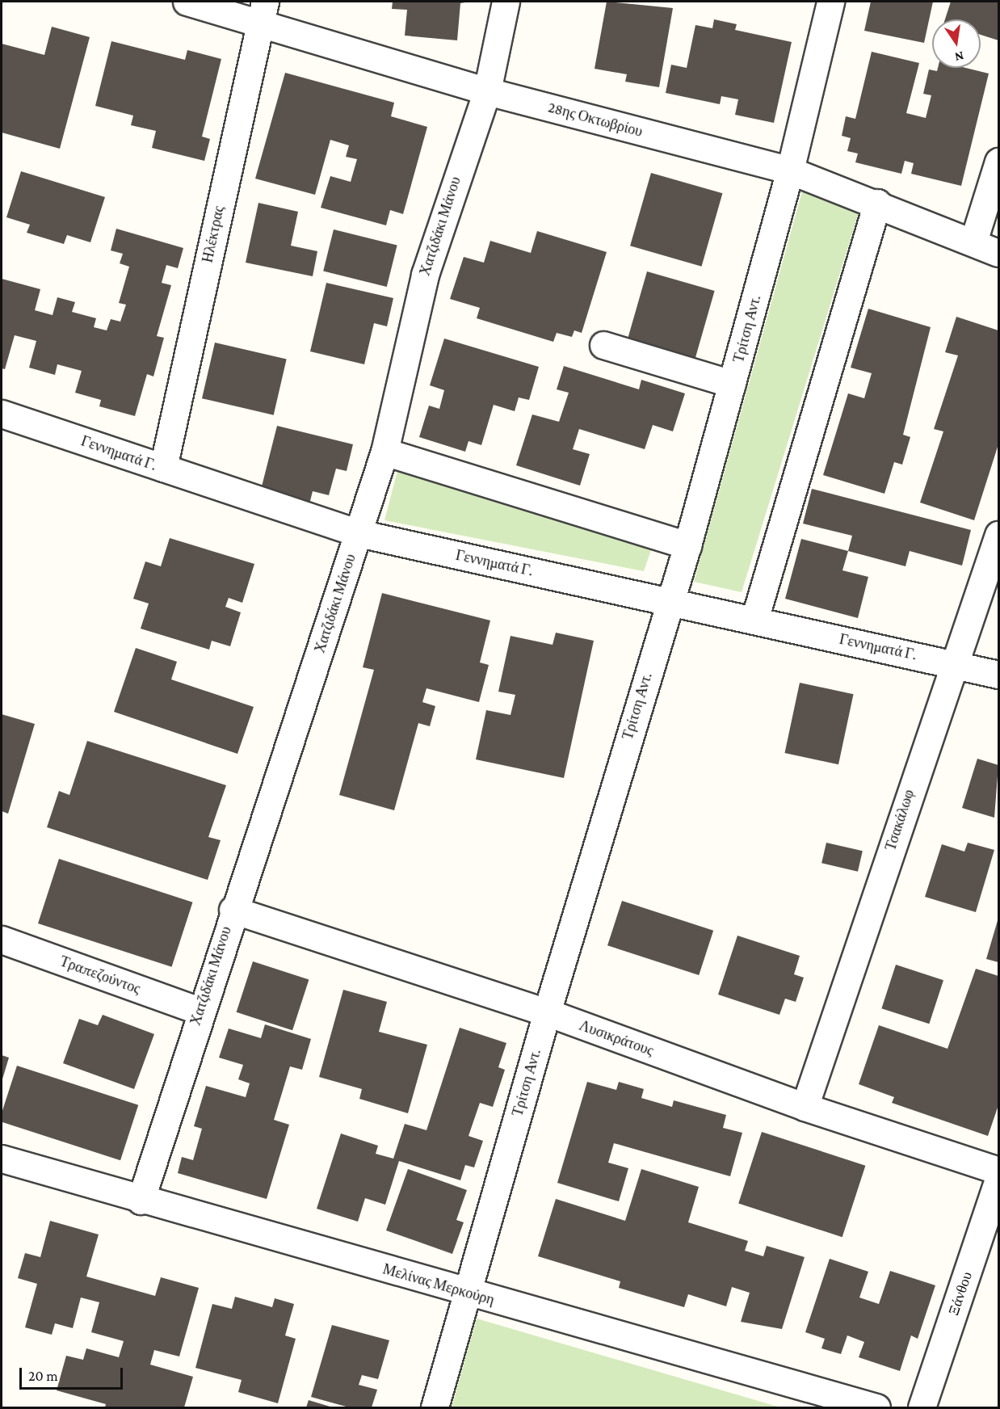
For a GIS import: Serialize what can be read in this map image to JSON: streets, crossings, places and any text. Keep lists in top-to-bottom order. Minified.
{"streets":{"street":["28ης Οκτωβρίου","Χατζιδάκι Μάνου","Ηλέκτρας","Τρίτση Αντ.","Γεννηματά Γ.","Τσακάλωφ","Τραπεζούντος","Λυσικράτους","Μελίνας Μερκούρη","Ξάνθου"]},"crossings":[["28ης Οκτωβρίου","Χατζιδάκι Μάνου"],["28ης Οκτωβρίου","Ηλέκτρας"],["28ης Οκτωβρίου","Τρίτση Αντ."],["Χατζιδάκι Μάνου","Γεννηματά Γ."],["Χατζιδάκι Μάνου","Τραπεζούντος"],["Χατζιδάκι Μάνου","Λυσικράτους"],["Χατζιδάκι Μάνου","Μελίνας Μερκούρη"],["Ηλέκτρας","Γεννηματά Γ."],["Τρίτση Αντ.","Γεννηματά Γ."],["Τρίτση Αντ.","Λυσικράτους"],["Τρίτση Αντ.","Μελίνας Μερκούρη"],["Γεννηματά Γ.","Τσακάλωφ"],["Τσακάλωφ","Λυσικράτους"]],"scale_bar":"20 m","north":"bottom"}
